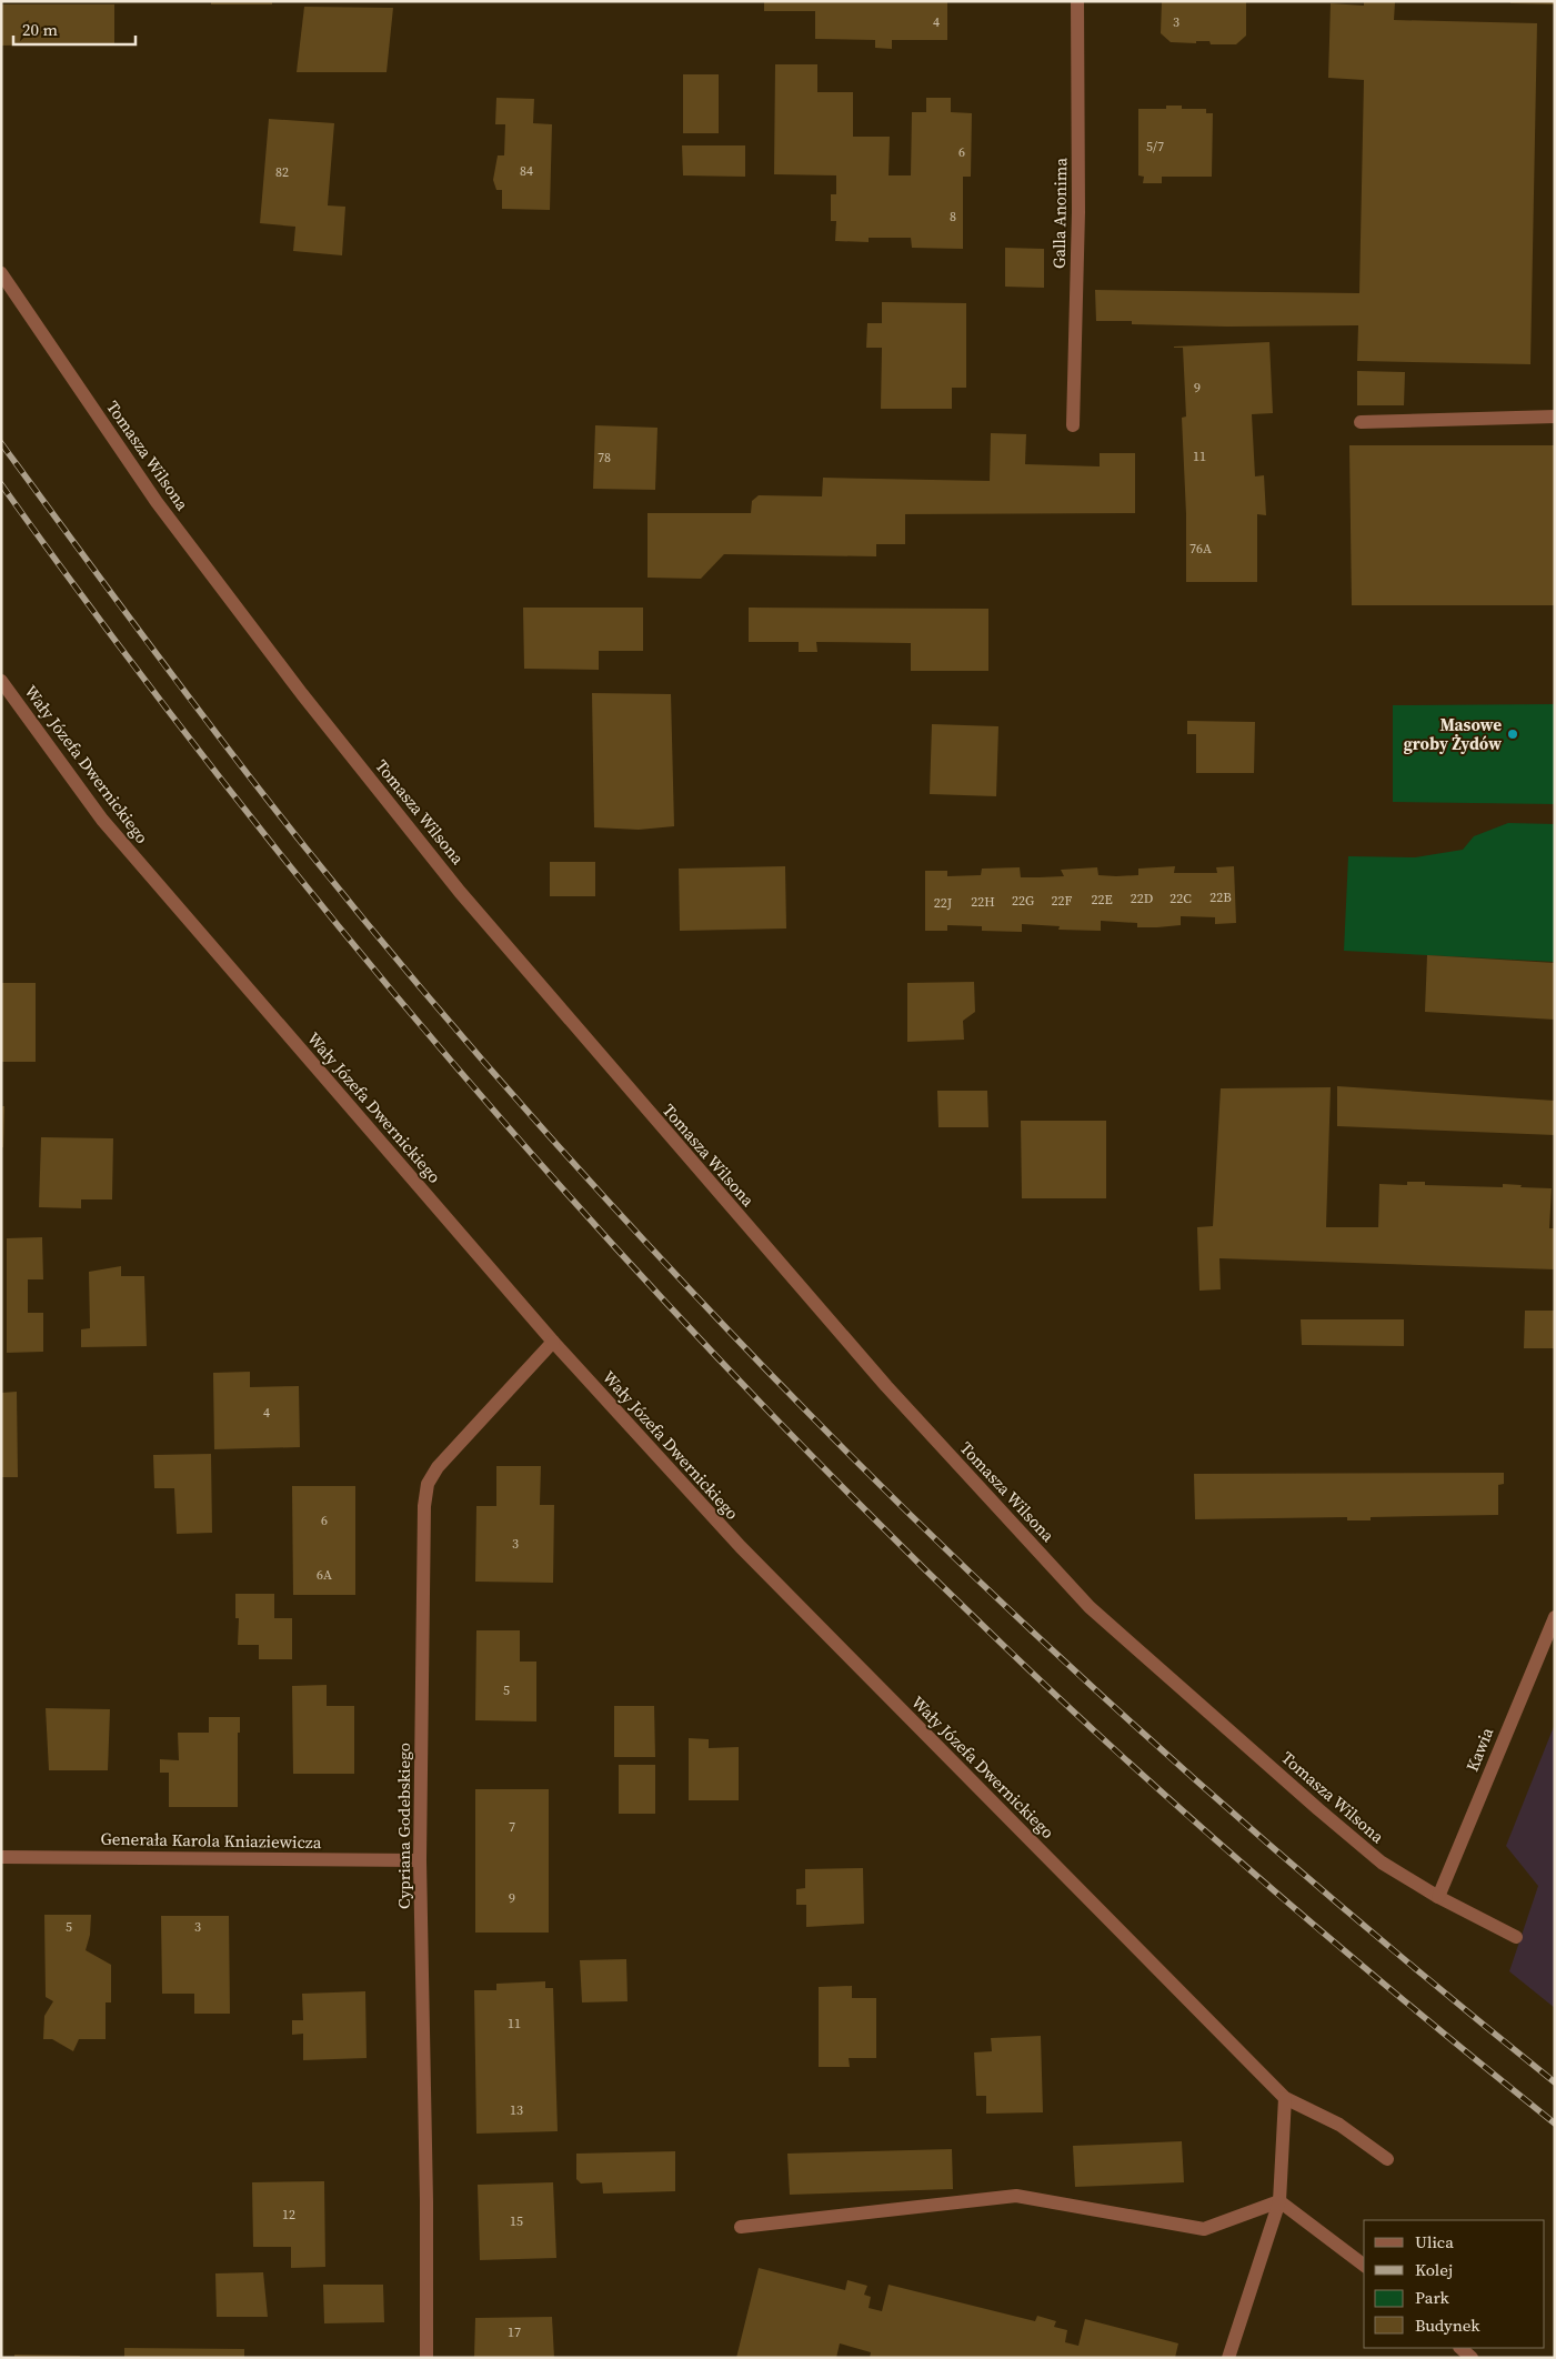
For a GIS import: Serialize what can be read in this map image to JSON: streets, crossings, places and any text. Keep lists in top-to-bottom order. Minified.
{"streets":{"street":["Galla Anonima","Tomasza Wilsona","Wały Józefa Dwernickiego","Kawia","Cypriana Godebskiego","Generała Karola Kniaziewicza"]},"crossings":[["Tomasza Wilsona","Kawia"],["Wały Józefa Dwernickiego","Cypriana Godebskiego"],["Cypriana Godebskiego","Generała Karola Kniaziewicza"]],"places":["Masowe groby Żydów"],"house_numbers":["4","3","5/7","6","84","82","8","9","11","78","76A","22B","22D","22C","22E","22G","22F","22H","22J","4","6","3","6A","5","7","9","5","3","11","13","12","15","17"],"legend":["Ulica","Kolej","Park","Budynek"],"scale_bar":"20 m"}
